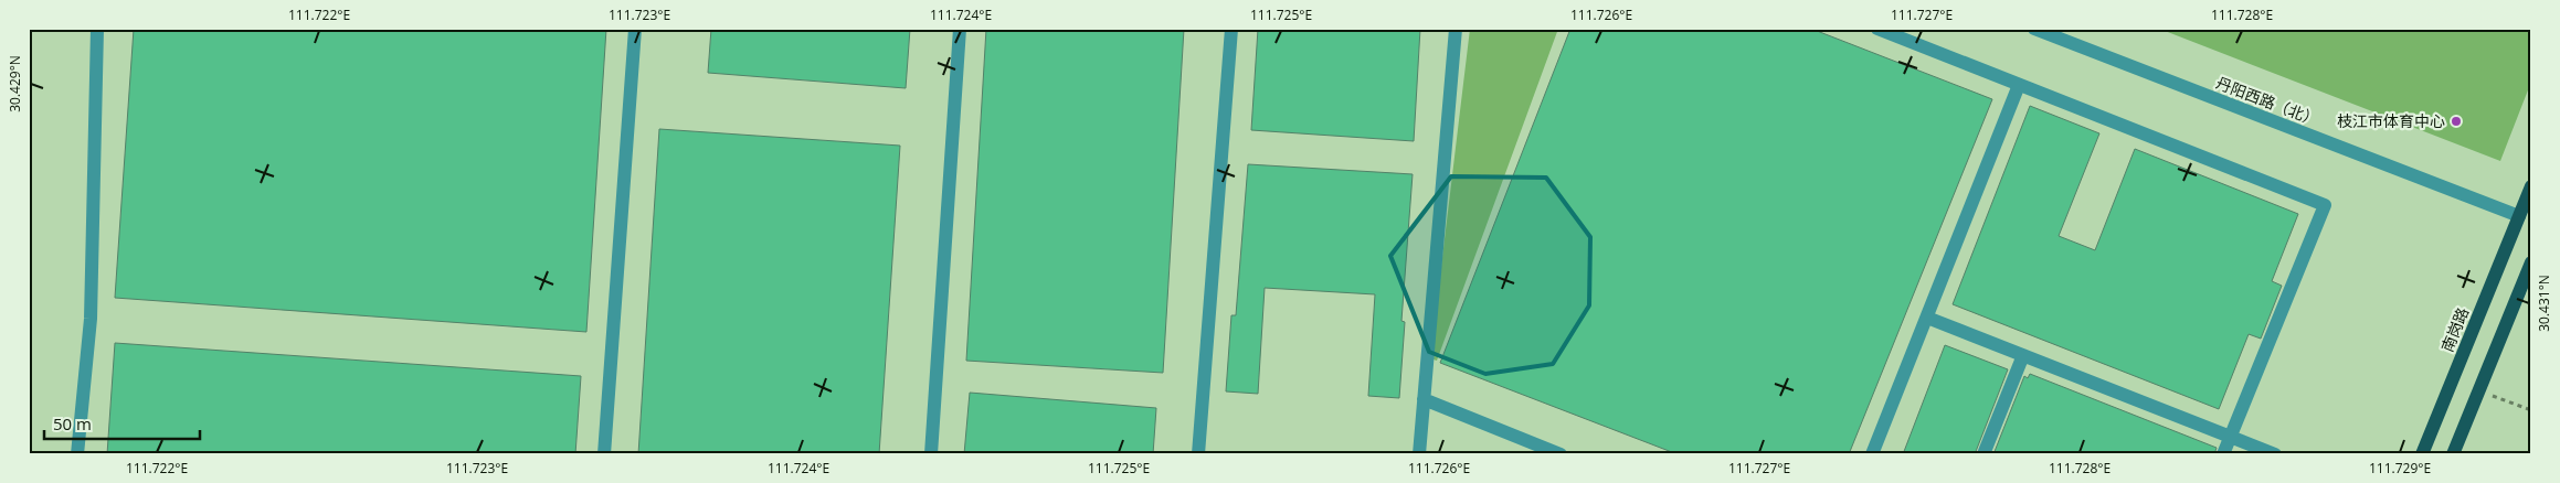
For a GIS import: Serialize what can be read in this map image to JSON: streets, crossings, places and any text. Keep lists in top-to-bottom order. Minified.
{"streets":{"main road":["南岗路"],"street":["丹阳西路（北）"]},"crossings":[["丹阳西路（北）","南岗路"]],"places":["枝江市体育中心"],"scale_bar":"50 m","coordinates":["111.722°E","111.723°E","111.724°E","111.725°E","111.726°E","111.727°E","111.728°E","30.429°N","30.431°N","111.729°E"]}
